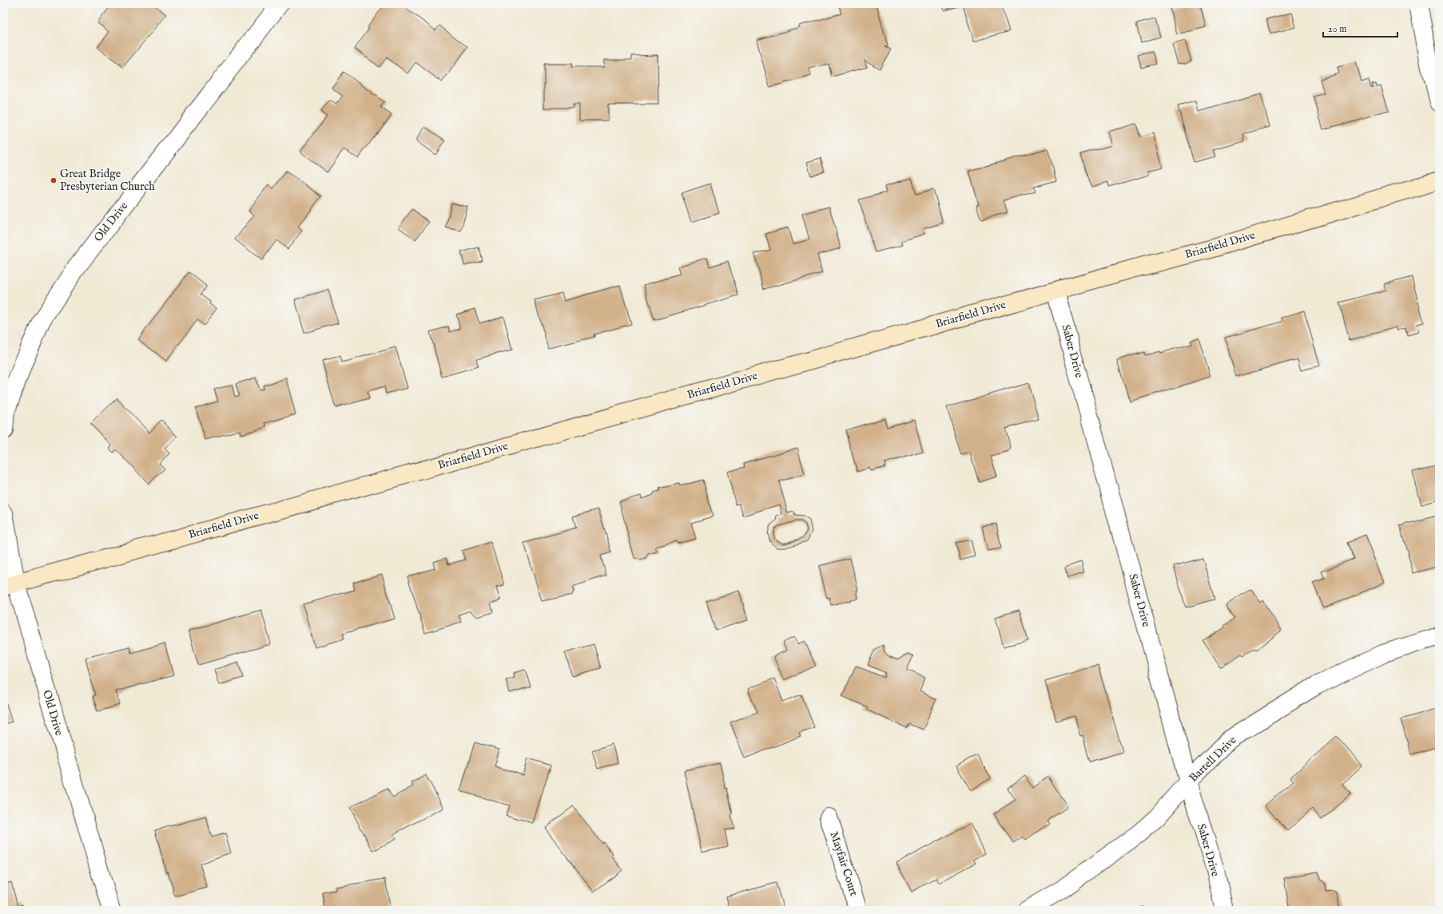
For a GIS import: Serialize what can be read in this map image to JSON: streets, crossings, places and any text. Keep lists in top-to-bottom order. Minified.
{"streets":{"street":["Old Drive","Briarfield Drive","Saber Drive","Bartell Drive","Mayfair Court"]},"crossings":[["Old Drive","Briarfield Drive"],["Briarfield Drive","Saber Drive"],["Saber Drive","Bartell Drive"]],"places":["Great Bridge Presbyterian Church"],"scale_bar":"20 m"}
